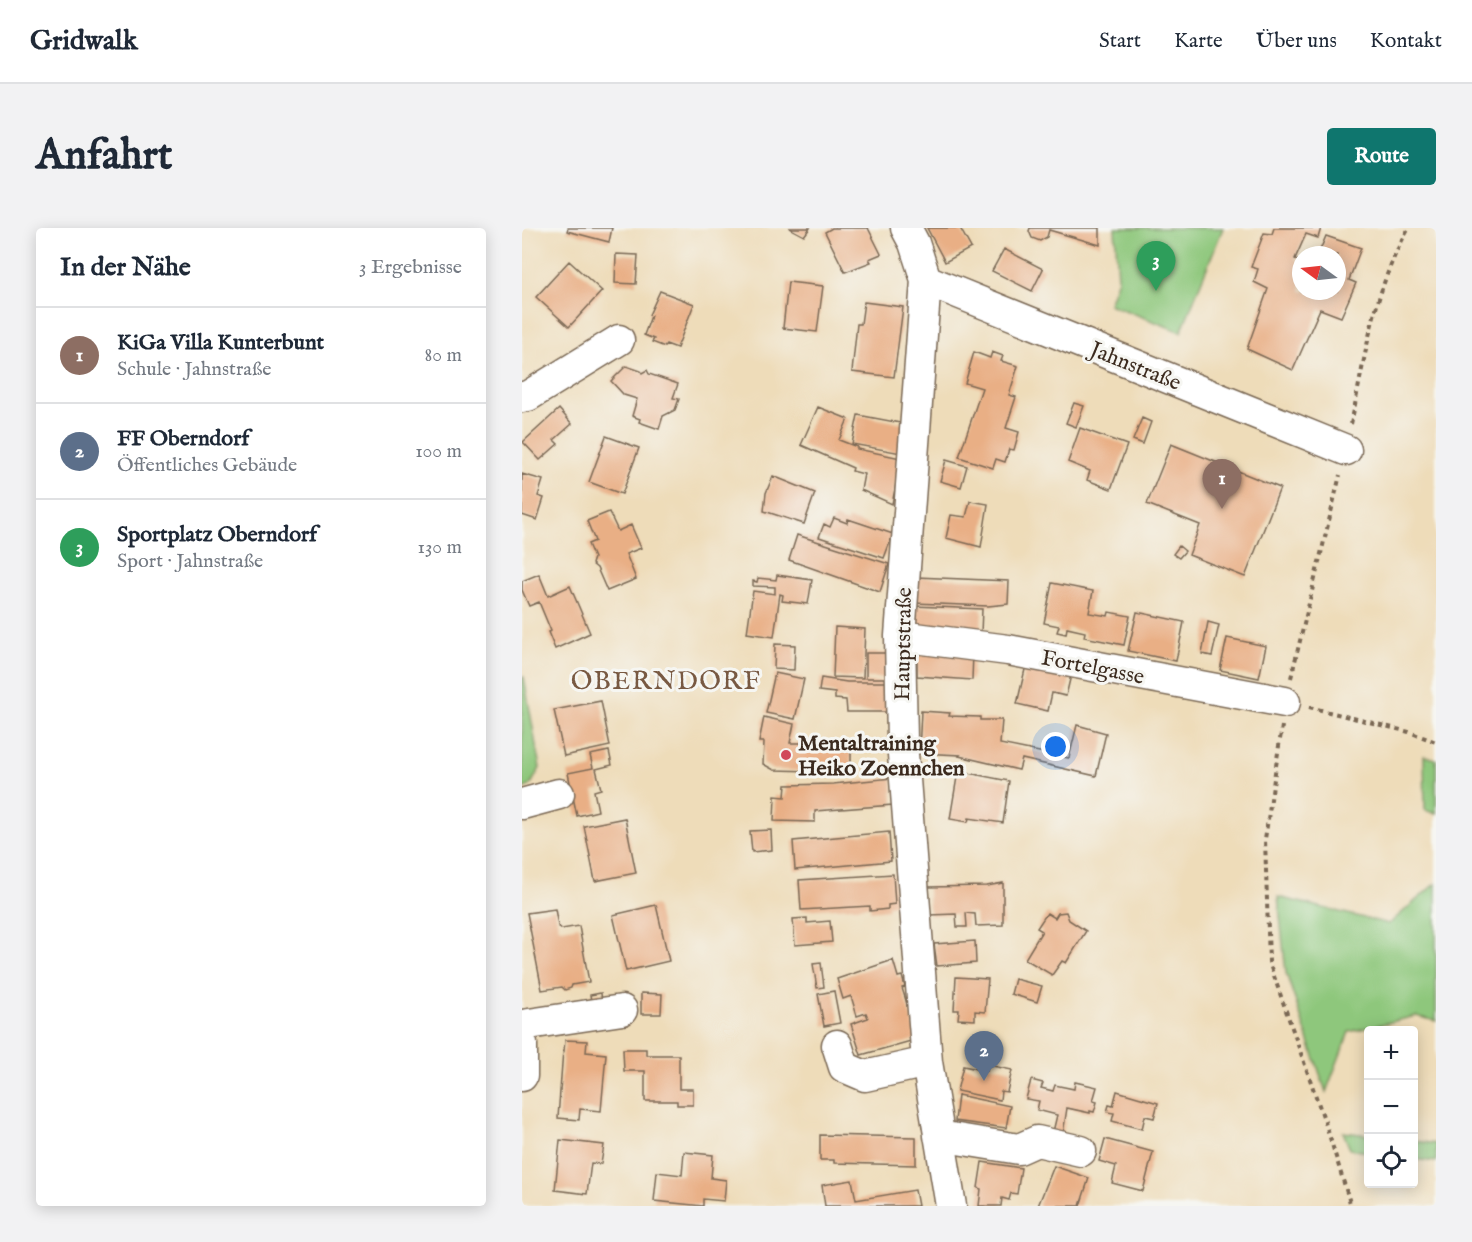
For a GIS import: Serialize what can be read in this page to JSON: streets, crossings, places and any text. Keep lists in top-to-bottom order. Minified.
{"streets":{"street":["Jahnstraße","Hauptstraße","Fortelgasse"]},"crossings":[["Jahnstraße","Hauptstraße"],["Hauptstraße","Fortelgasse"]],"districts":["OBERNDORF"],"places":["Mentaltraining Heiko Zoennchen"],"north":"left","page":{"header":"Gridwalk","nav":["Start","Karte","Über uns","Kontakt"],"buttons":"Route","title":"Anfahrt","heading":["In der Nähe","3 Ergebnisse"],"pins":["3","1","2"],"list":[{"mark":"1","name":"KiGa Villa Kunterbunt","note":"Schule · Jahnstraße","value":"80 m"},{"mark":"2","name":"FF Oberndorf","note":"Öffentliches Gebäude","value":"100 m"},{"mark":"3","name":"Sportplatz Oberndorf","note":"Sport · Jahnstraße","value":"130 m"}],"map_buttons":["+","−"]}}
